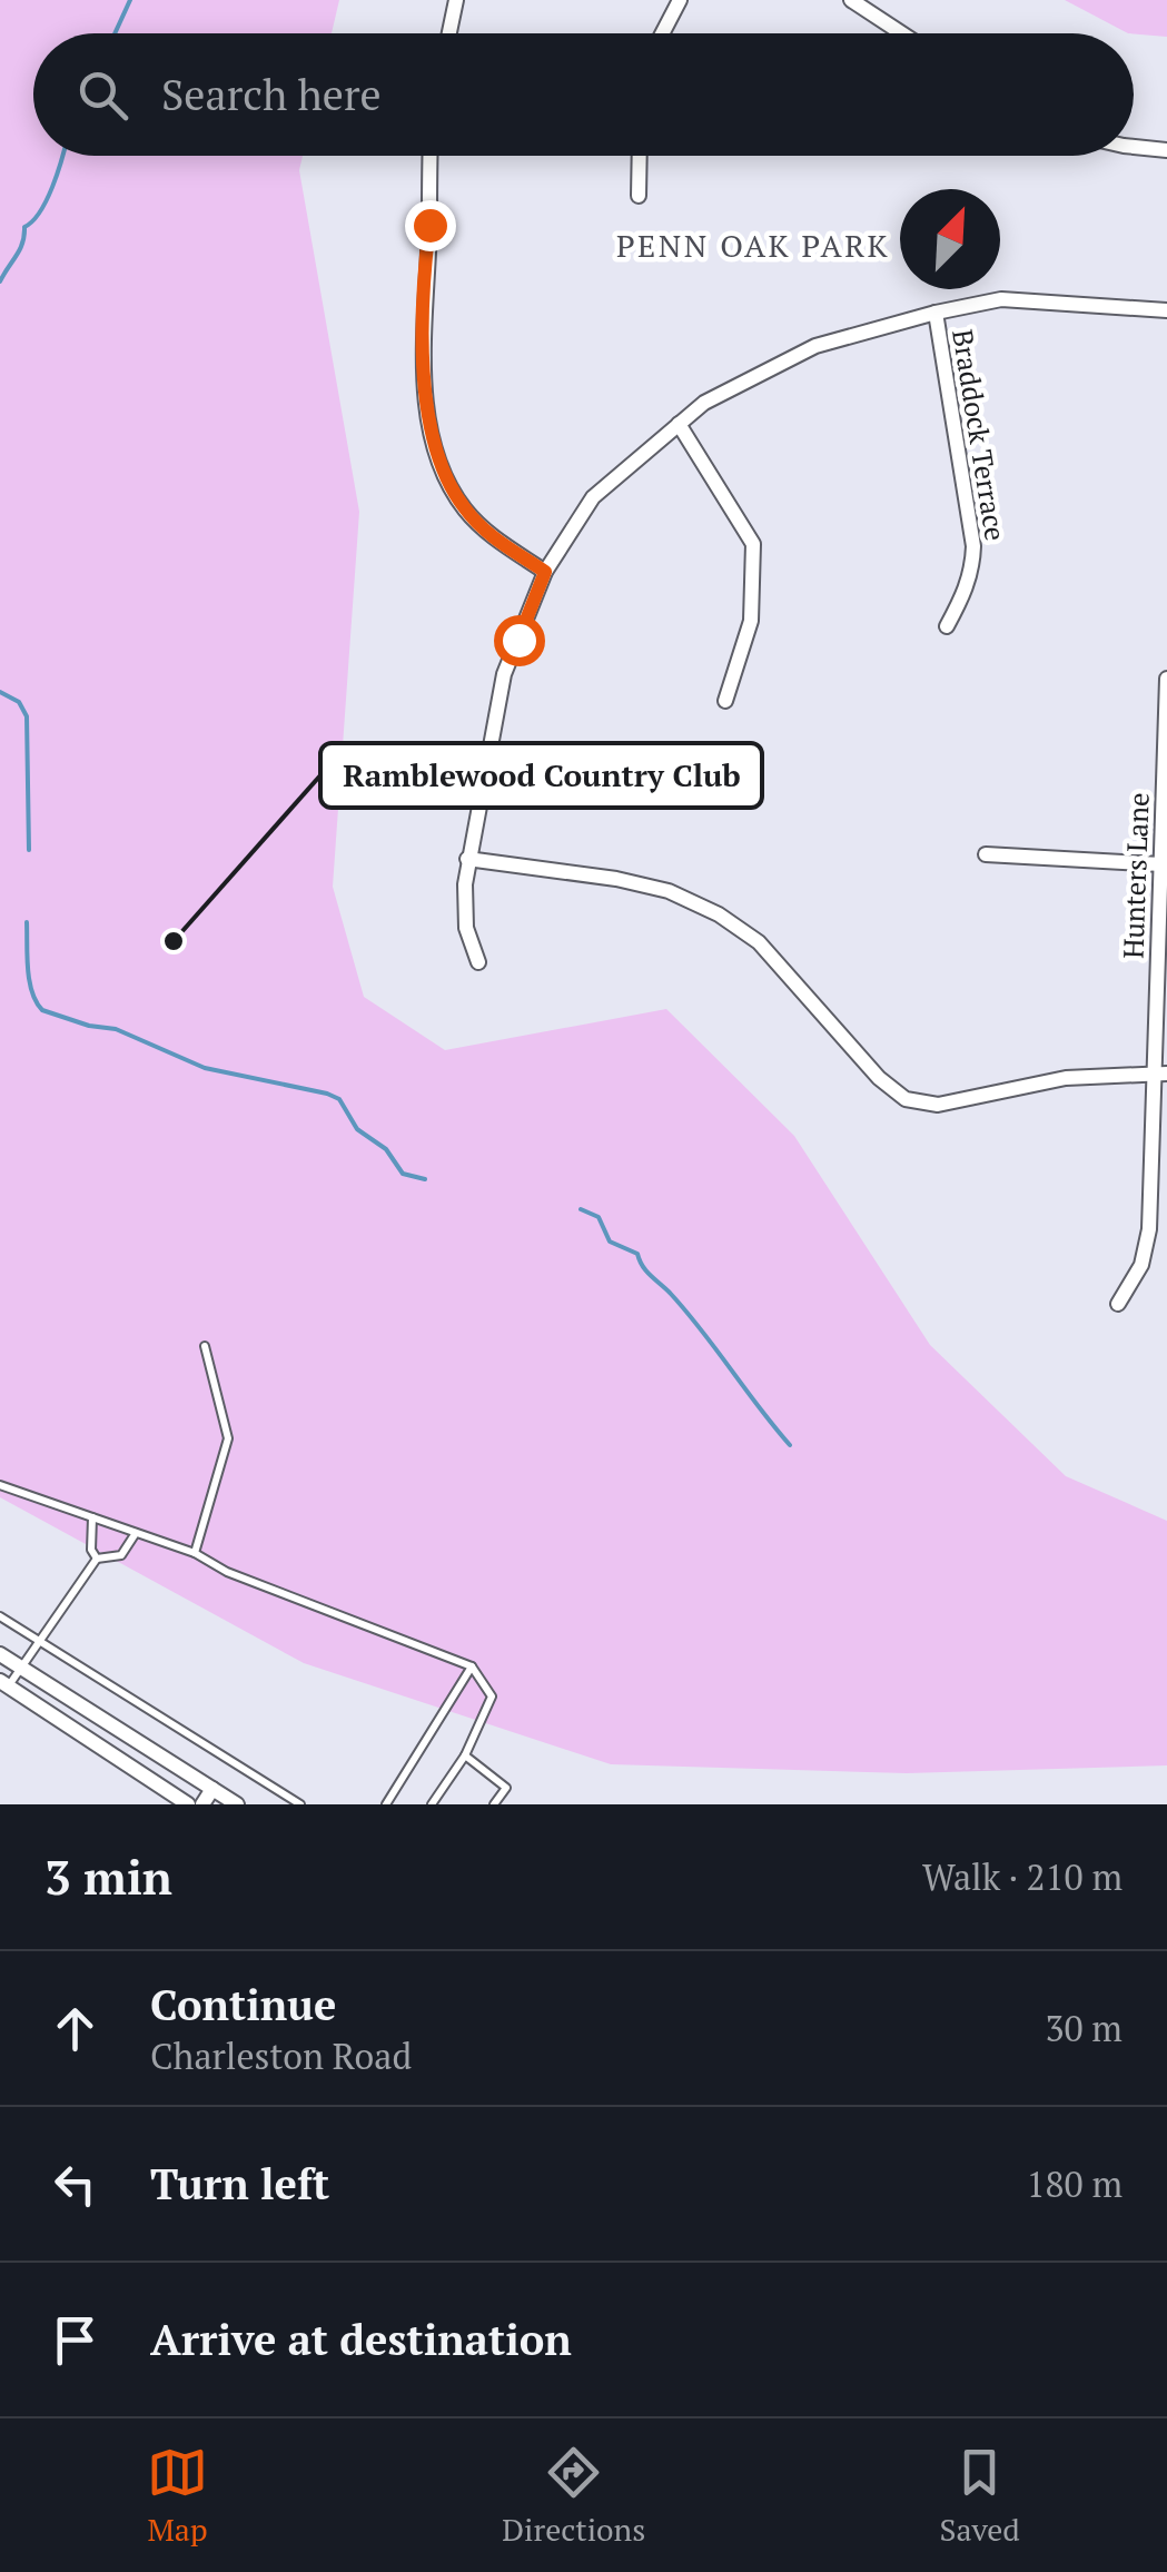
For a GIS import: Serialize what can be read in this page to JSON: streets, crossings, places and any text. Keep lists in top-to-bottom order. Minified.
{"streets":{"street":["Braddock Terrace","Hunters Lane"]},"districts":["PENN OAK PARK"],"places":["Ramblewood Country Club"],"north":"top right","page":{"search":"Search here","heading":["3 min","Walk · 210 m"],"list":[["Continue","Charleston Road","30 m"],["Turn left","180 m"],"Arrive at destination"],"nav":["Map","Directions","Saved"]}}
